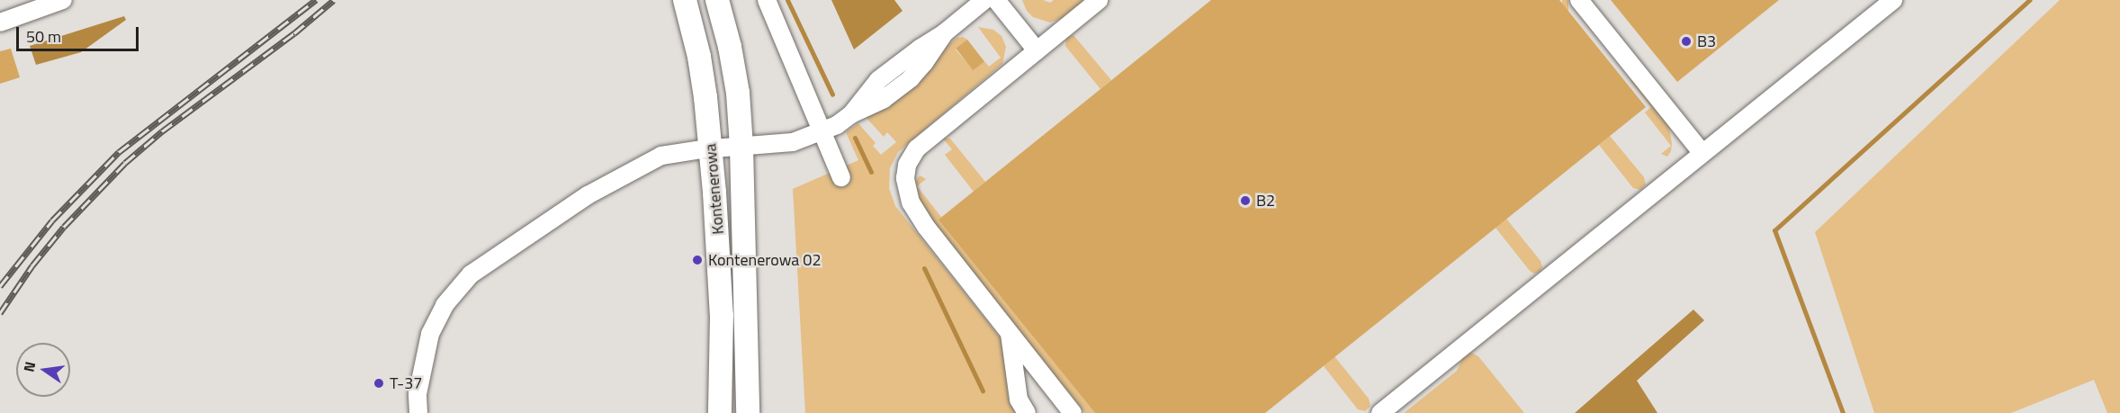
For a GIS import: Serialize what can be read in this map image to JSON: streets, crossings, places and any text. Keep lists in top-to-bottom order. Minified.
{"streets":{"main road":["Kontenerowa"]},"places":["B3","B2","Kontenerowa 02","T-37"],"scale_bar":"50 m","north":"left"}
